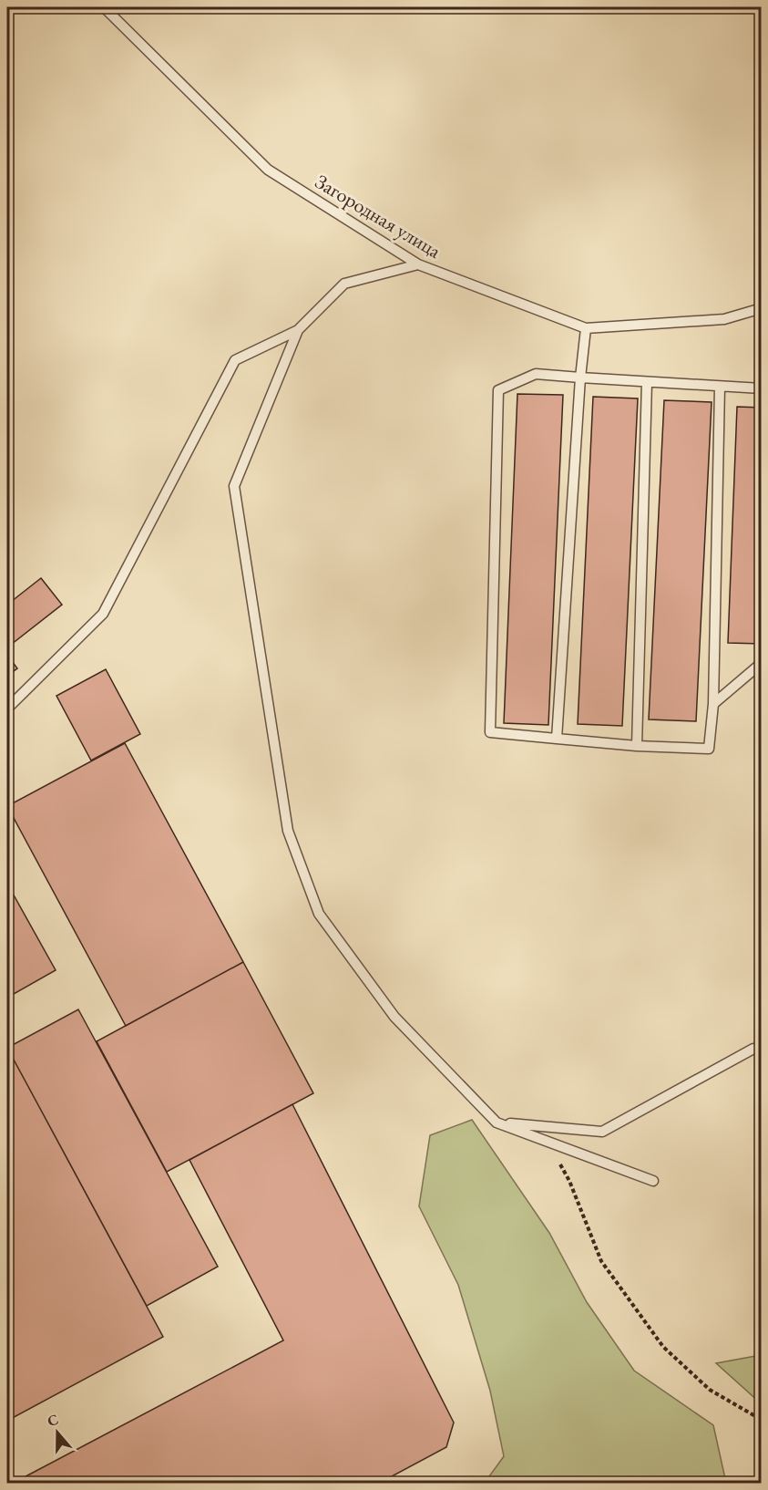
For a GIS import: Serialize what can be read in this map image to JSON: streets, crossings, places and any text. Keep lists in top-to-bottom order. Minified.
{"streets":{"lane":["Загородная улица"]},"north":"top"}
